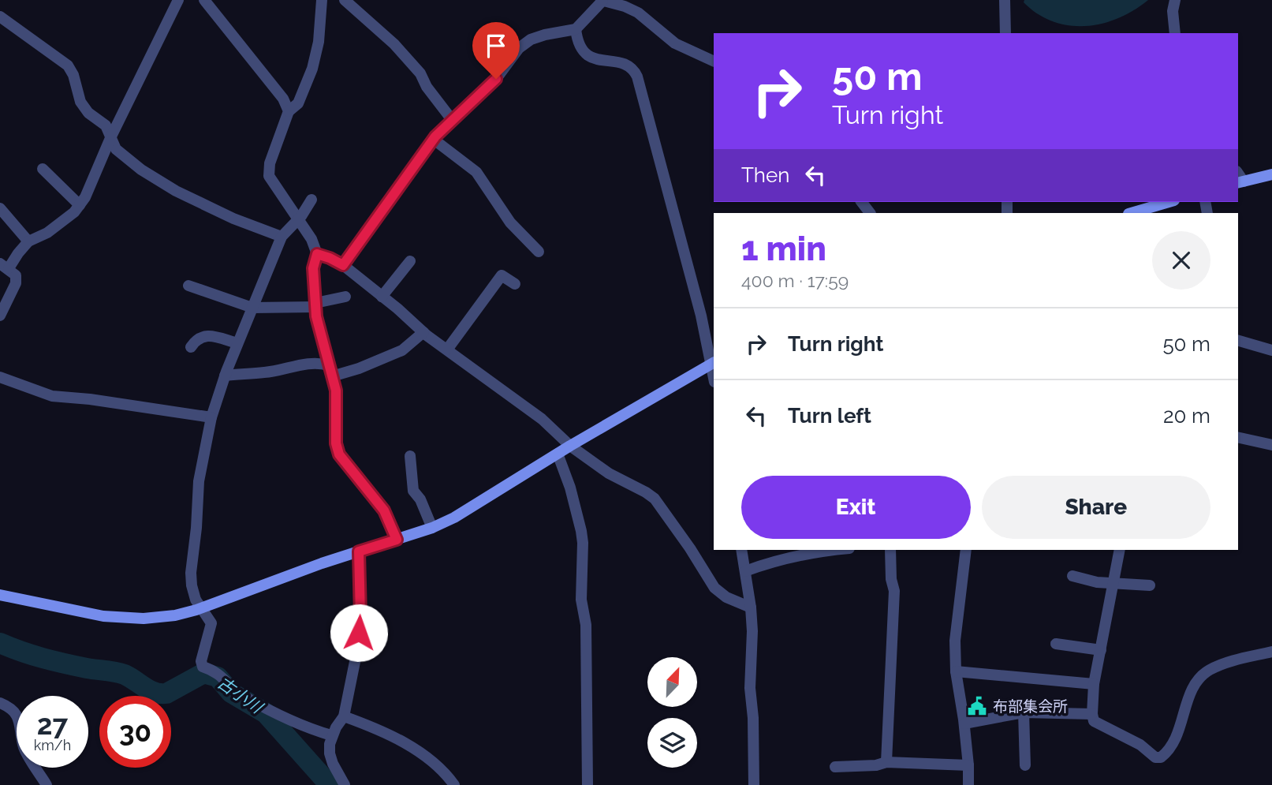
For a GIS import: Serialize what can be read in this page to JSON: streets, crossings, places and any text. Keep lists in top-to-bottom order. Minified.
{"water":["古小川"],"places":{"public building":["布部集会所"]},"north":"top right","page":{"turn":["50 m","Turn right"],"then":"Then","heading":["1 min","400 m · 17:59"],"list":[{"name":"Turn right","value":"50 m"},{"name":"Turn left","value":"20 m"}],"buttons":["Exit","Share"],"speed":"27 km/h","limit":"30"}}
